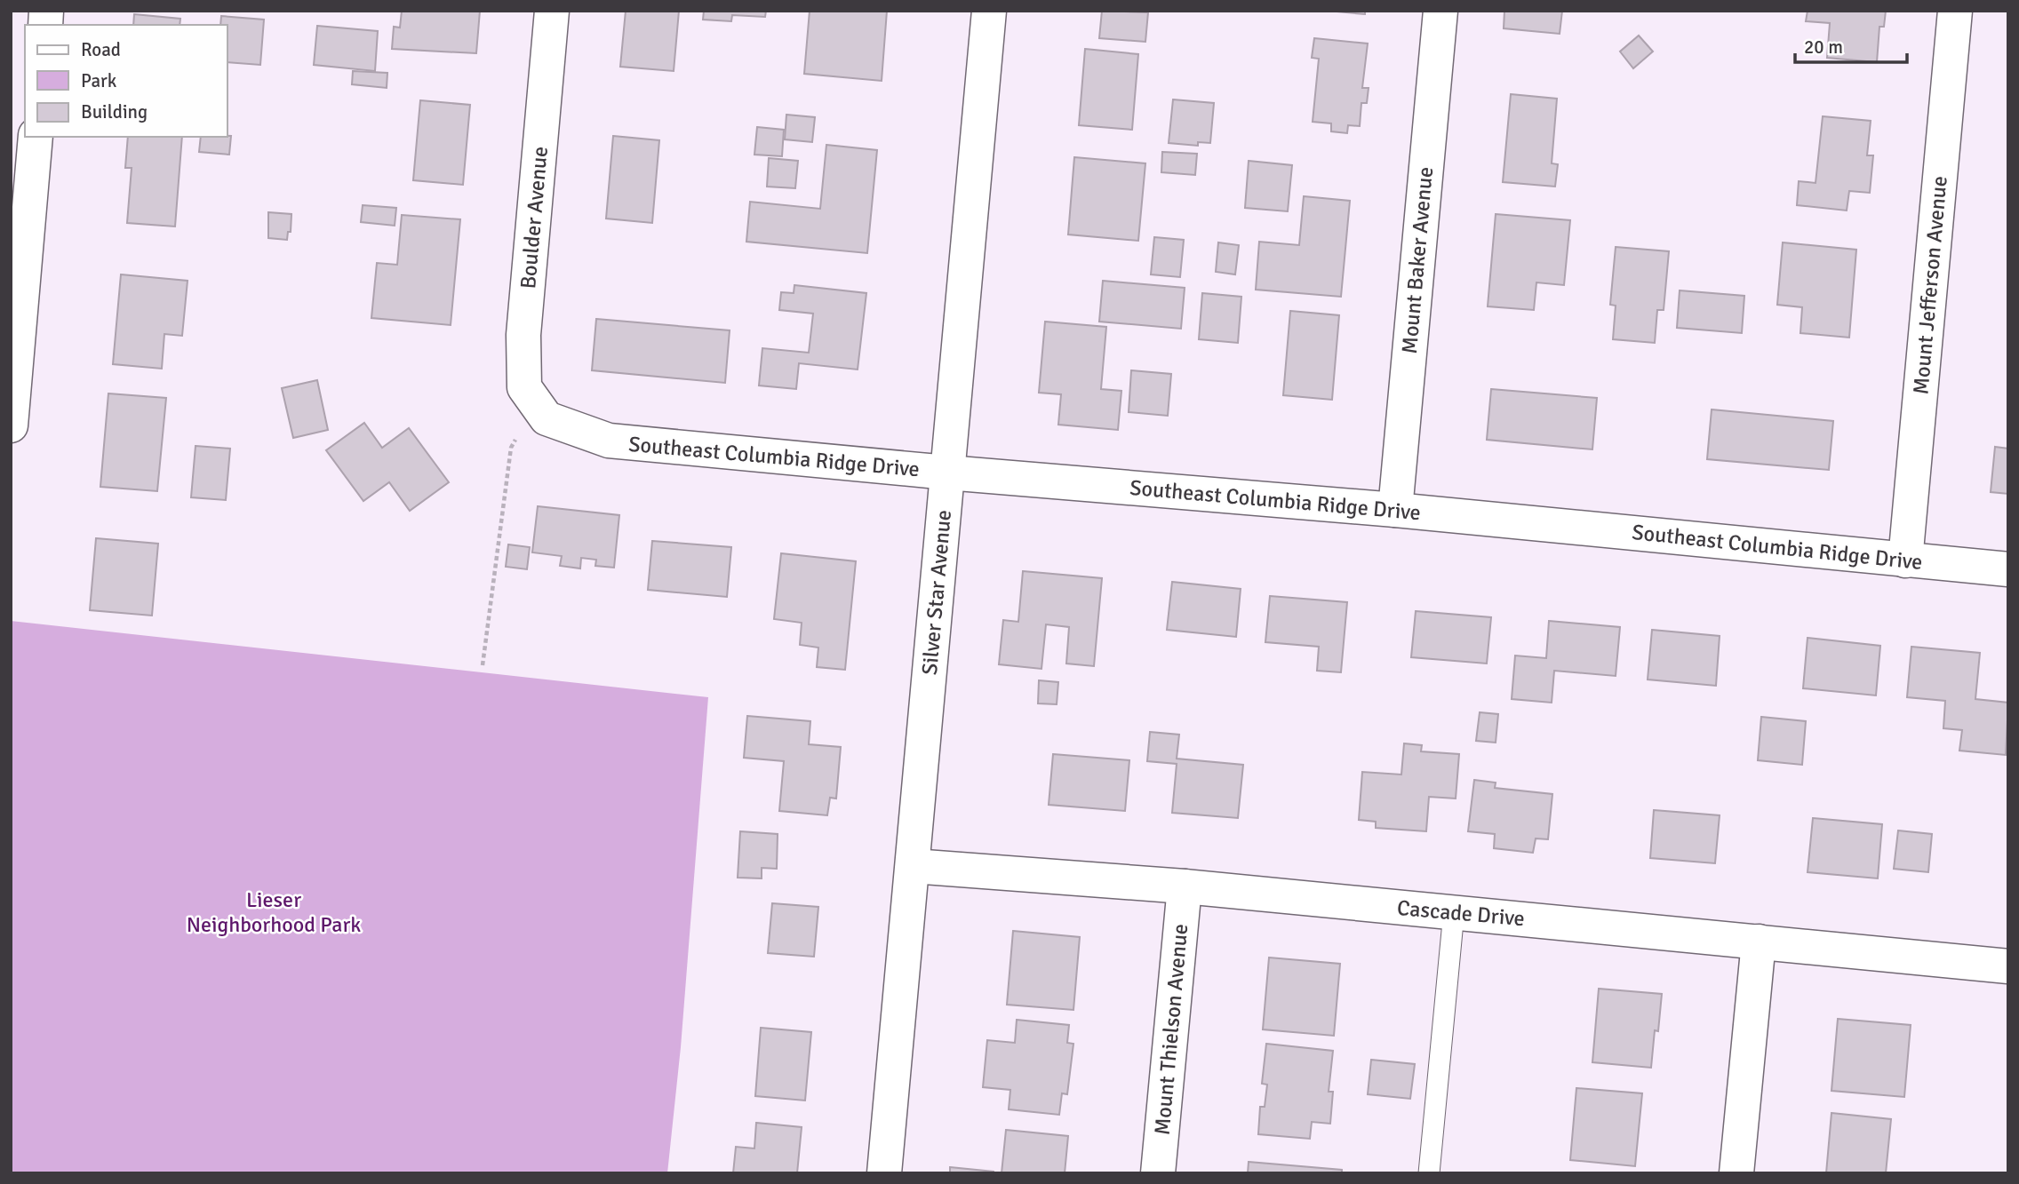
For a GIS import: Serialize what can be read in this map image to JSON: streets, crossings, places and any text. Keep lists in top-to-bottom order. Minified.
{"streets":{"street":["Boulder Avenue","Mount Baker Avenue","Mount Jefferson Avenue","Southeast Columbia Ridge Drive","Silver Star Avenue","Cascade Drive","Mount Thielson Avenue"]},"crossings":[["Boulder Avenue","Southeast Columbia Ridge Drive"],["Mount Baker Avenue","Southeast Columbia Ridge Drive"],["Mount Jefferson Avenue","Southeast Columbia Ridge Drive"],["Southeast Columbia Ridge Drive","Silver Star Avenue"],["Silver Star Avenue","Cascade Drive"],["Cascade Drive","Mount Thielson Avenue"]],"parks":["Lieser Neighborhood Park"],"legend":["Road","Park","Building"],"scale_bar":"20 m"}
